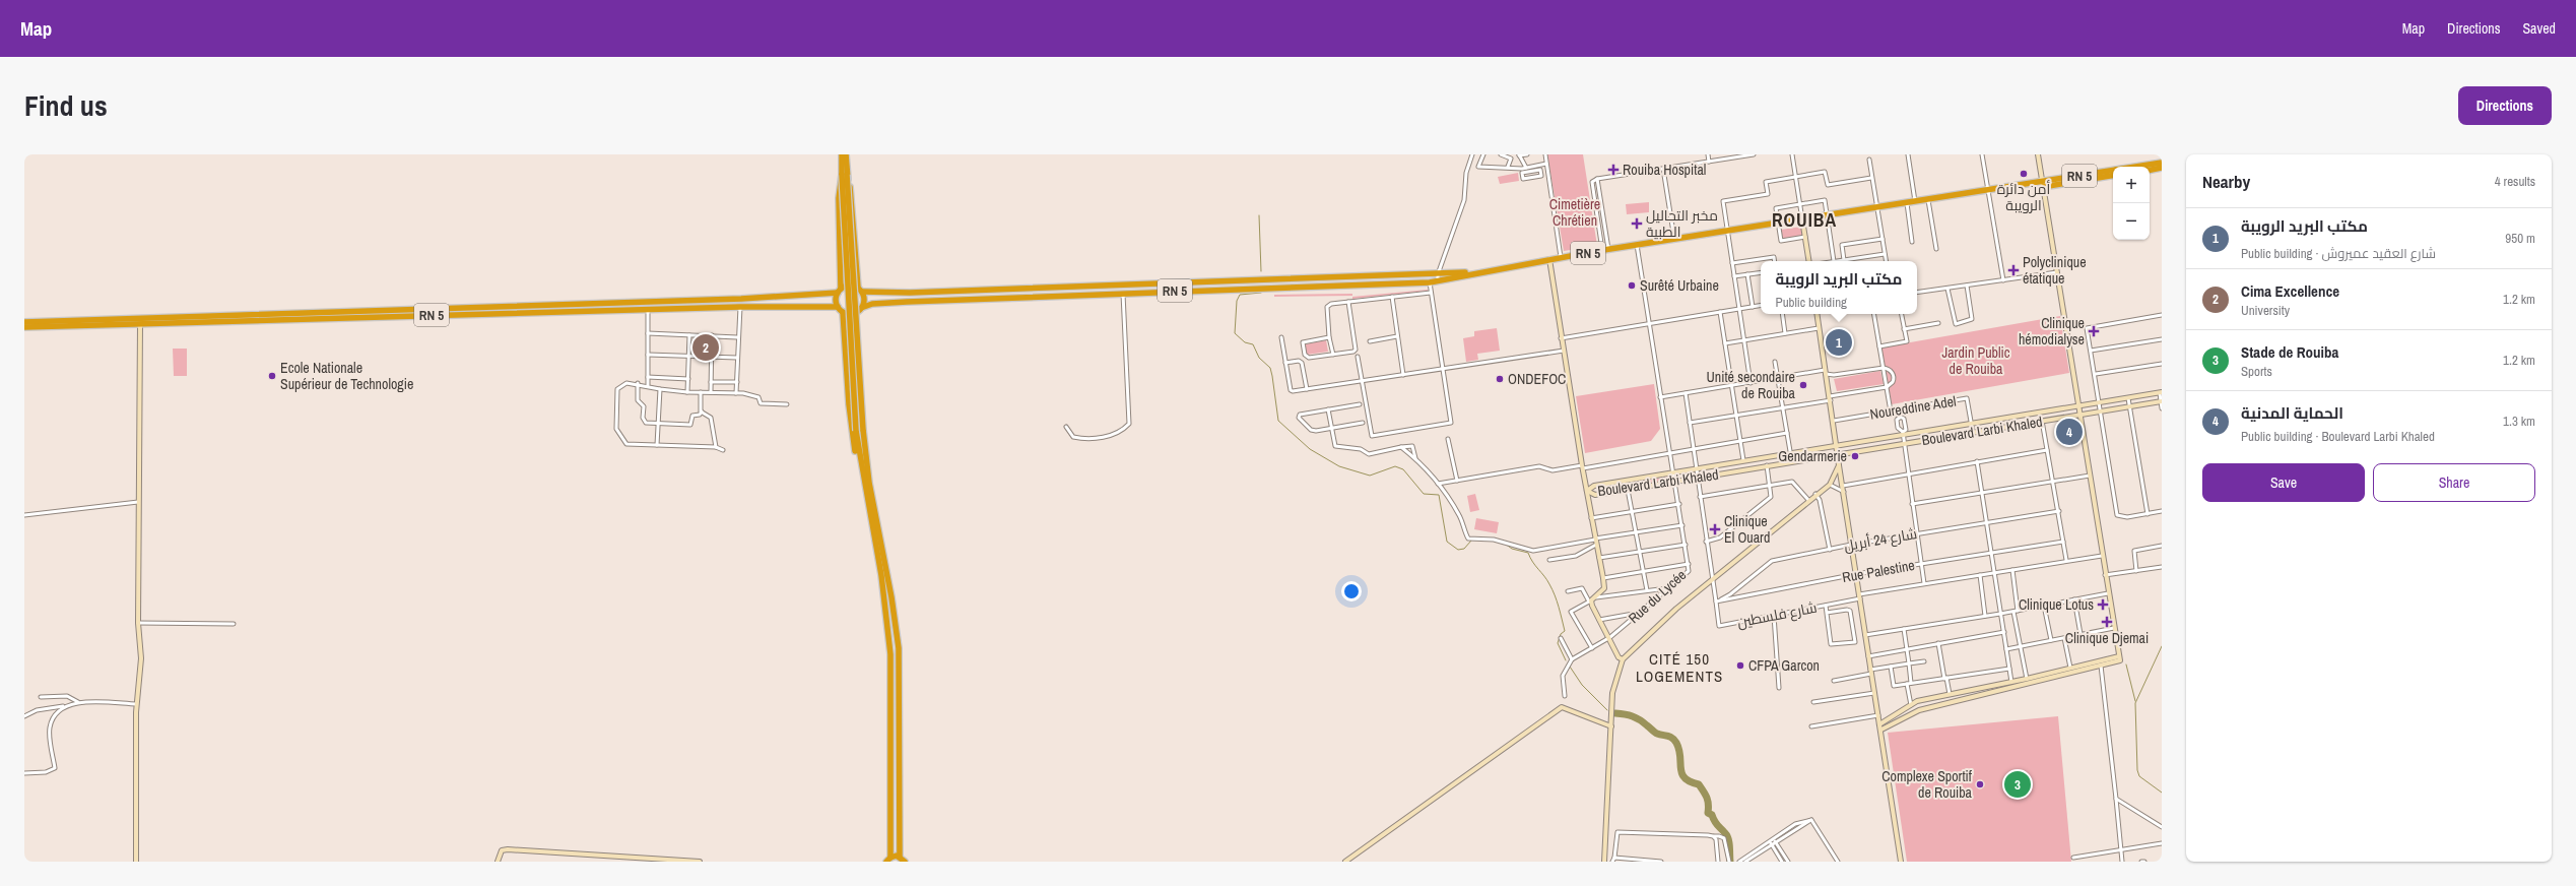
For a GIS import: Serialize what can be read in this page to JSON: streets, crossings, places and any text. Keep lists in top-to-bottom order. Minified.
{"streets":{"highway":["RN 5"],"street":["Noureddine Adel","Boulevard Larbi Khaled","شارع 24 أبريل","Rue Palestine","Rue du Lycée","شارع فلسطين"]},"crossings":[["RN 5","Rue du Lycée"],["Noureddine Adel","Boulevard Larbi Khaled"],["Boulevard Larbi Khaled","Rue du Lycée"],["شارع 24 أبريل","Rue Palestine"],["شارع 24 أبريل","شارع فلسطين"],["Rue Palestine","شارع فلسطين"]],"districts":["ROUIBA","CITÉ 150 LOGEMENTS"],"parks":["Cimetière Chrétien","Jardin Public de Rouiba"],"places":{"health":["Rouiba Hospital","مخبر التحاليل الطبية","Polyclinique étatique","Clinique hémodialyse","Clinique El Ouard","Clinique Lotus","Clinique Djemai"],"other":["أمن دائرة الرويبة","Surêté Urbaine","Ecole Nationale Supérieur de Technologie","ONDEFOC","Unité secondaire de Rouiba","Gendarmerie","CFPA Garcon","Complexe Sportif de Rouiba"]},"page":{"header":"Map","nav":["Map","Directions","Saved"],"title":"Find us","buttons":["Directions",["Save","Share"]],"heading":["Nearby","4 results"],"map_buttons":["+","−"],"list":[{"mark":"1","name":"مكتب البريد الرويبة","note":"Public building · شارع العقيد عميروش","value":"950 m"},{"mark":"2","name":"Cima Excellence","note":"University","value":"1.2 km"},{"mark":"3","name":"Stade de Rouiba","note":"Sports","value":"1.2 km"},{"mark":"4","name":"الحماية المدنية","note":"Public building · Boulevard Larbi Khaled","value":"1.3 km"}],"popup":["مكتب البريد الرويبة","Public building"],"pins":["1","2","4","3"]}}
